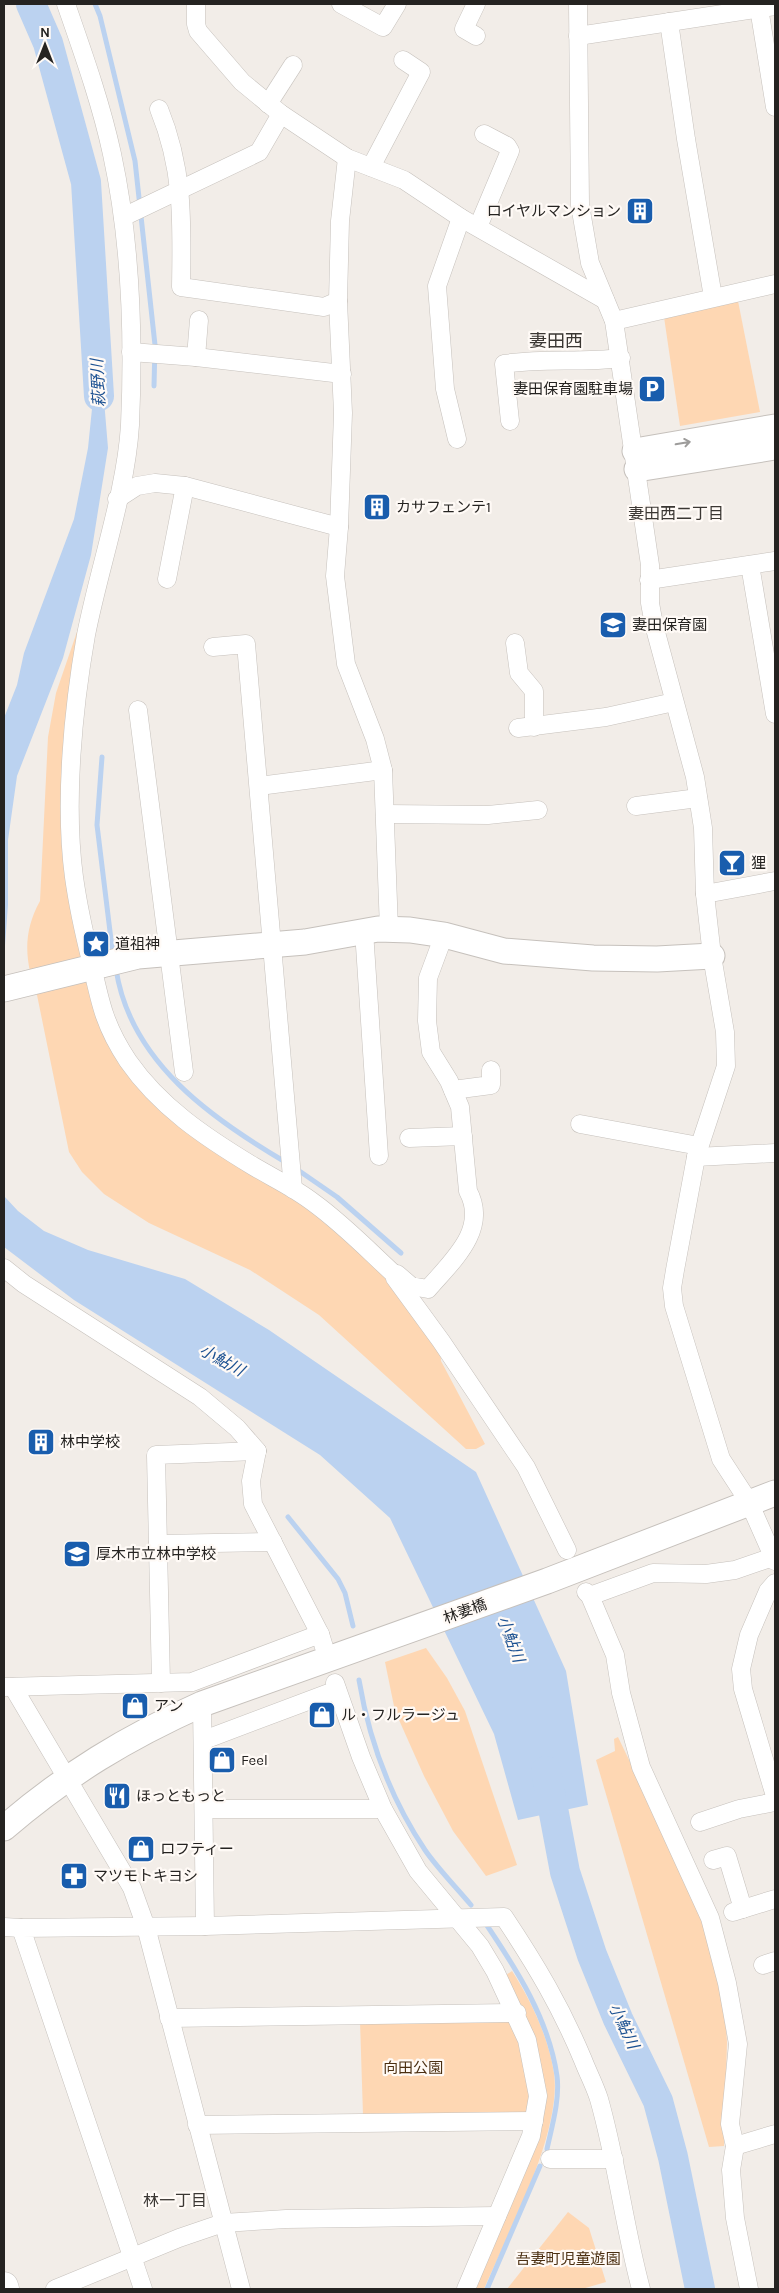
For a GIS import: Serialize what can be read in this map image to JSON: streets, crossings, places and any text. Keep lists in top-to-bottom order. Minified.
{"streets":{"street":["林妻橋"]},"districts":["妻田西","妻田西二丁目","林一丁目"],"water":["萩野川","小鮎川"],"parks":["向田公園","吾妻町児童遊園"],"places":{"building":["ロイヤルマンション","カサフェンテ1","林中学校"],"parking":["妻田保育園駐車場"],"school or university":["妻田保育園","厚木市立林中学校"],"bar":["狸"],"place":["道祖神"],"shop":["アン","ル・フルラージュ","Feel","ロフティー"],"restaurant":["ほっともっと"],"pharmacy":["マツモトキヨシ"]},"north":"top"}
